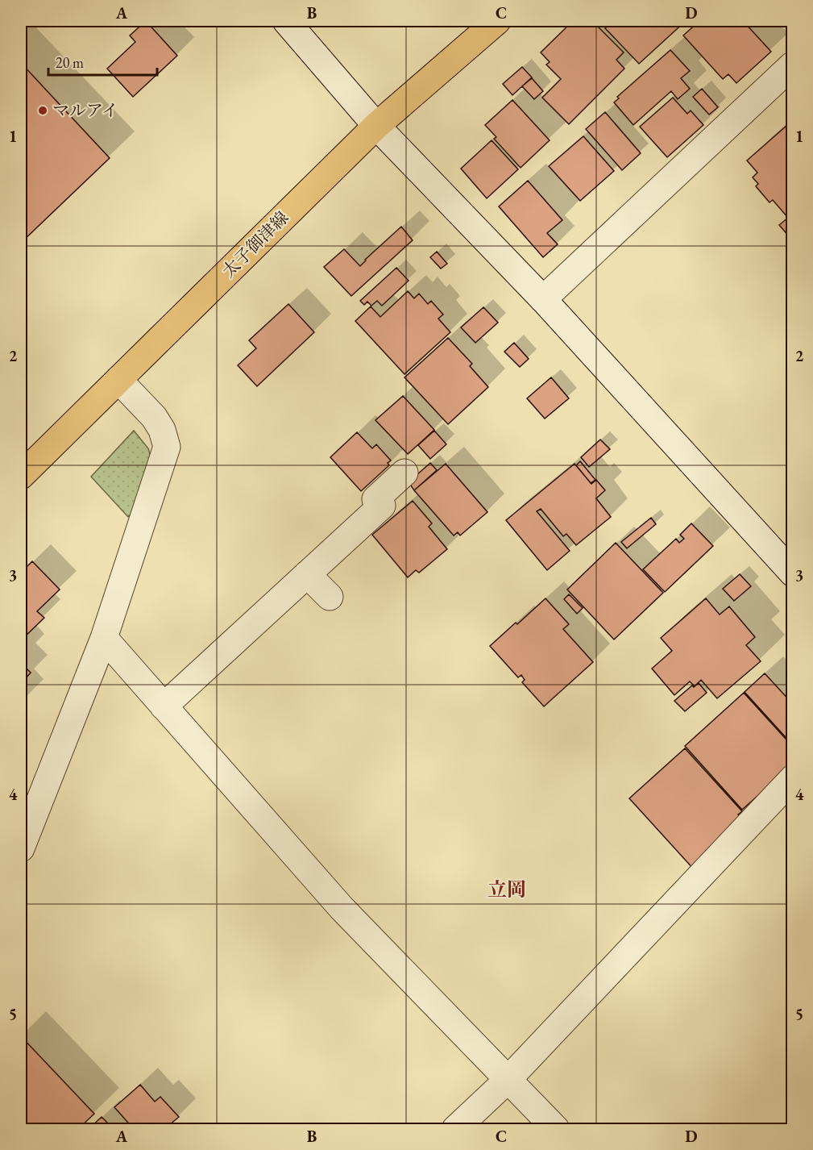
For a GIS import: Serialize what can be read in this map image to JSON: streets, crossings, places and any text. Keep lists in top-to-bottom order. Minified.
{"streets":{"main road":["太子御津線"]},"districts":["立岡"],"places":["マルアイ"],"scale_bar":"20 m","grid":{"columns":["A","B","C","D"],"rows":["1","2","3","4","5"]}}
